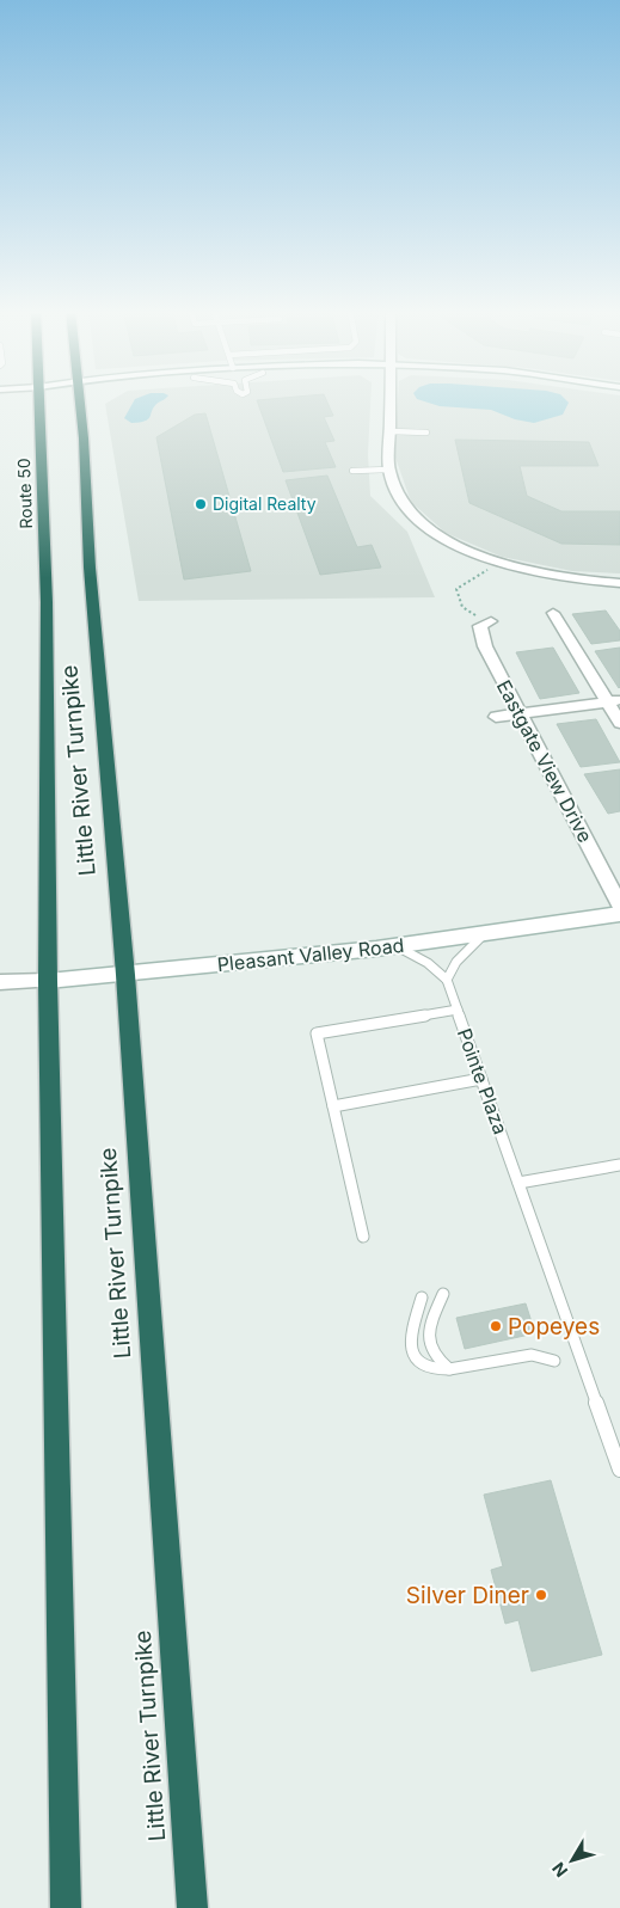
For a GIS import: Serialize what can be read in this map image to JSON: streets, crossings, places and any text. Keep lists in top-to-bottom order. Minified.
{"streets":{"highway":["Route 50","Little River Turnpike"],"street":["Eastgate View Drive","Pleasant Valley Road"],"lane":["Pointe Plaza"]},"crossings":[["Route 50","Little River Turnpike"],["Little River Turnpike","Pleasant Valley Road"]],"places":["Digital Realty","Popeyes","Silver Diner"],"north":"bottom left"}
